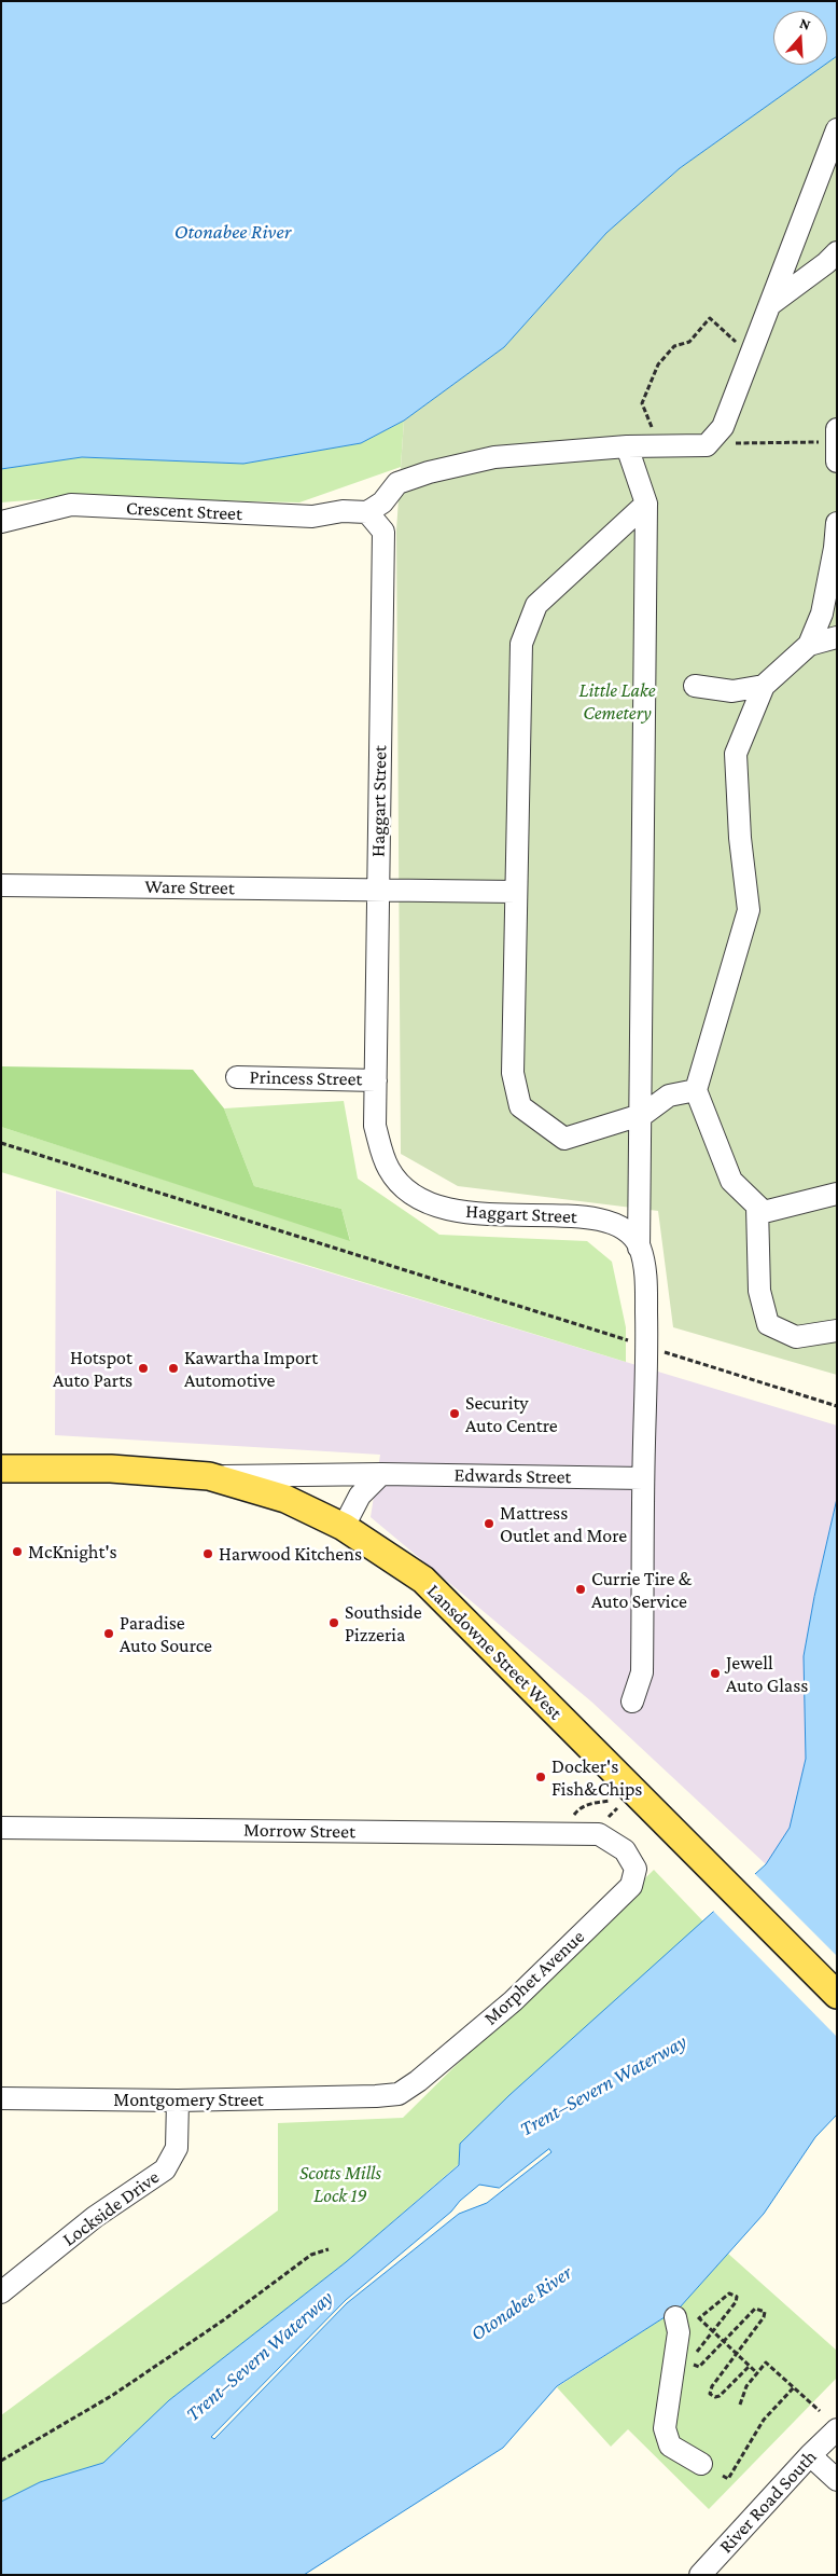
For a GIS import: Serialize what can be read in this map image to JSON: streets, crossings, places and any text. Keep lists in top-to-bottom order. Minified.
{"streets":{"main road":["Lansdowne Street West"],"street":["Crescent Street","Haggart Street","Ware Street","Princess Street","Edwards Street","Morrow Street","Morphet Avenue","Montgomery Street","Lockside Drive","River Road South"]},"crossings":[["Crescent Street","Haggart Street"],["Haggart Street","Ware Street"],["Haggart Street","Princess Street"],["Haggart Street","Edwards Street"],["Edwards Street","Lansdowne Street West"],["Morrow Street","Morphet Avenue"],["Morphet Avenue","Montgomery Street"],["Montgomery Street","Lockside Drive"]],"water":["Otonabee River","Trent–Severn Waterway"],"parks":["Little Lake Cemetery","Scotts Mills Lock 19"],"places":["Hotspot Auto Parts","Kawartha Import Automotive","Security Auto Centre","Mattress Outlet and More","McKnight's","Harwood Kitchens","Currie Tire & Auto Service","Southside Pizzeria","Paradise Auto Source","Jewell Auto Glass","Docker's Fish&Chips"],"north":"top"}
